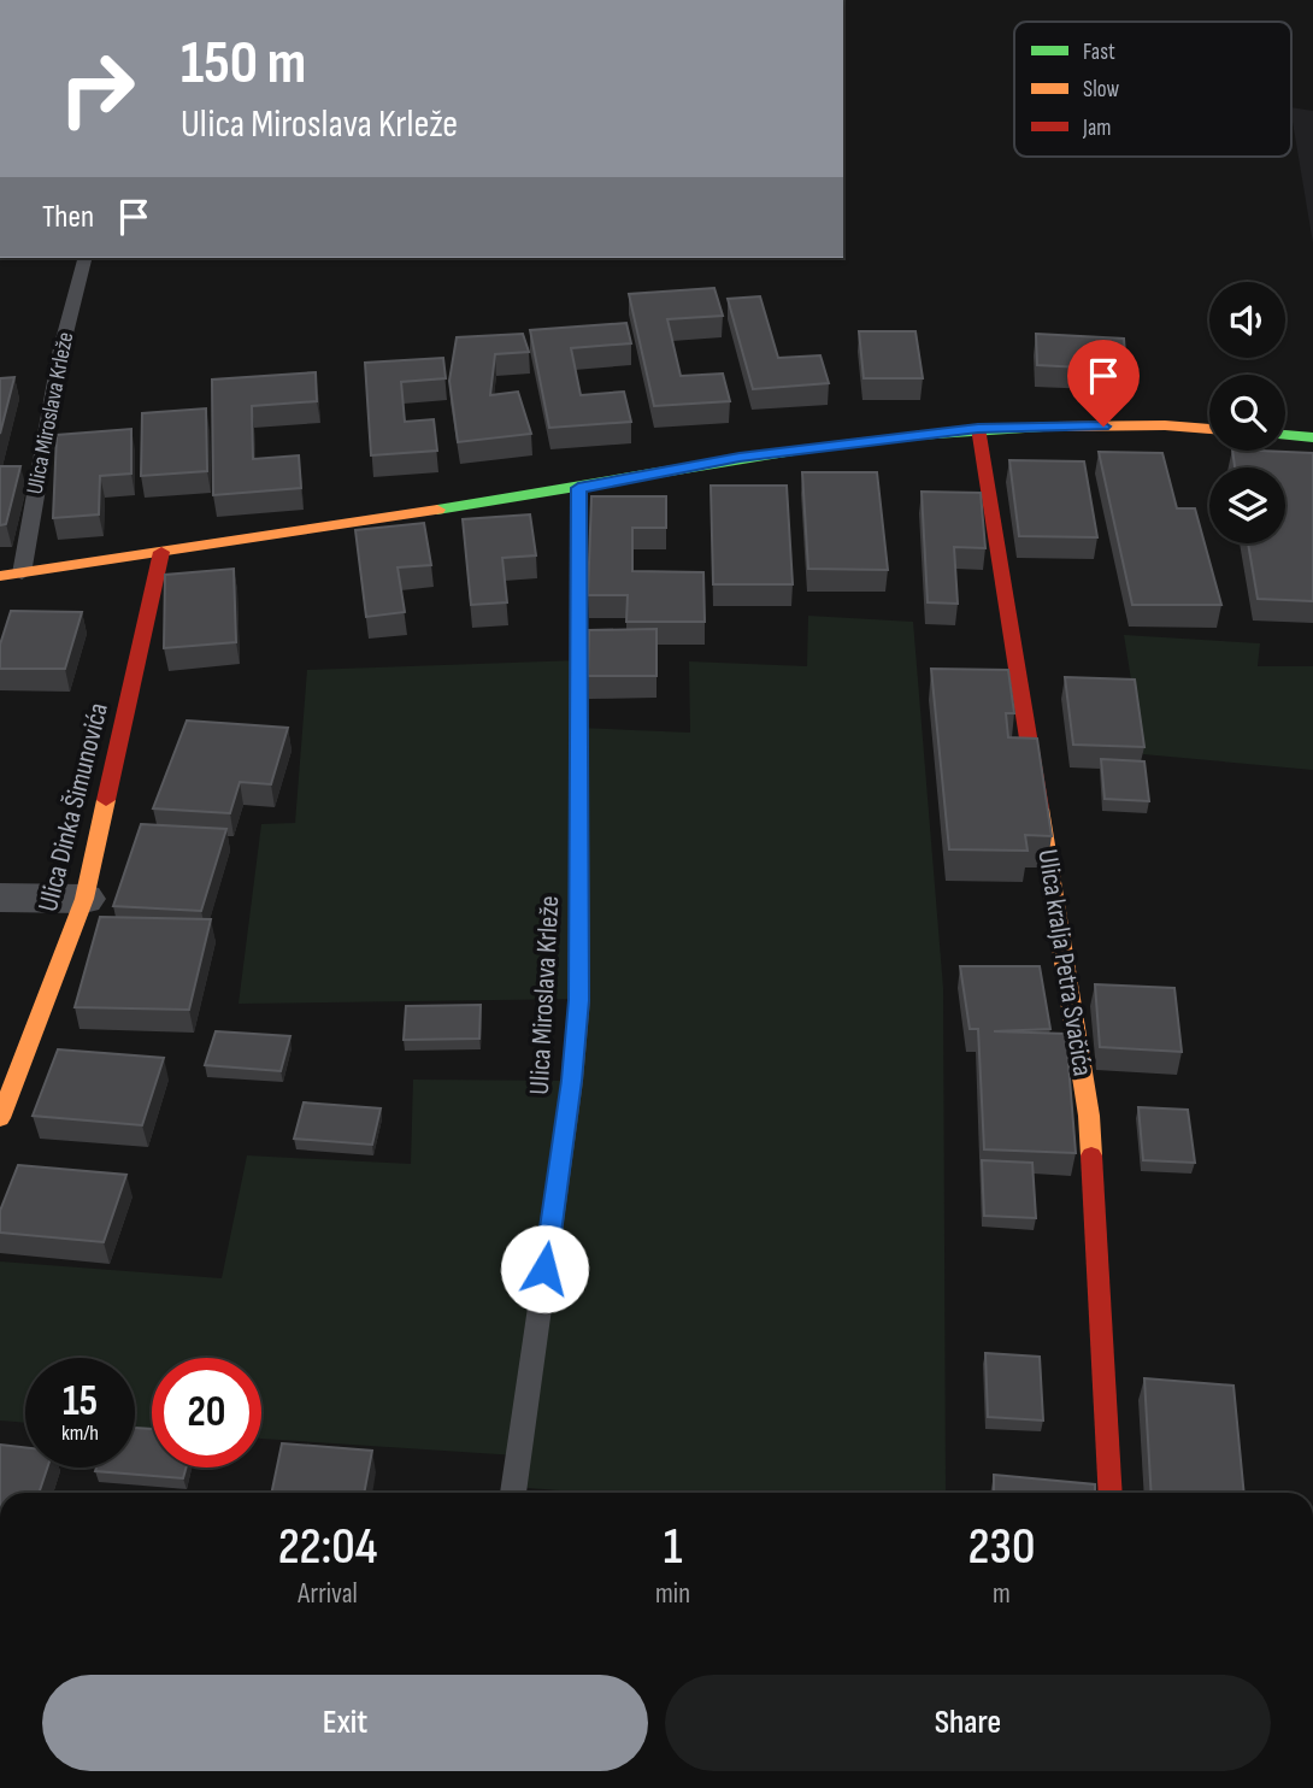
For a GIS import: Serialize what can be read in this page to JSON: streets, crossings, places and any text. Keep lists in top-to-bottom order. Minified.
{"streets":{"street":["Ulica Dinka Šimunovića","Ulica kralja Petra Svačića"],"lane":["Ulica Miroslava Krleže"]},"legend":["Fast","Slow","Jam"],"page":{"turn":["150 m","Ulica Miroslava Krleže"],"then":"Then","speed":"15 km/h","limit":"20","eta":["22:04","Arrival","1","min","230","m"],"buttons":["Exit","Share"]}}
